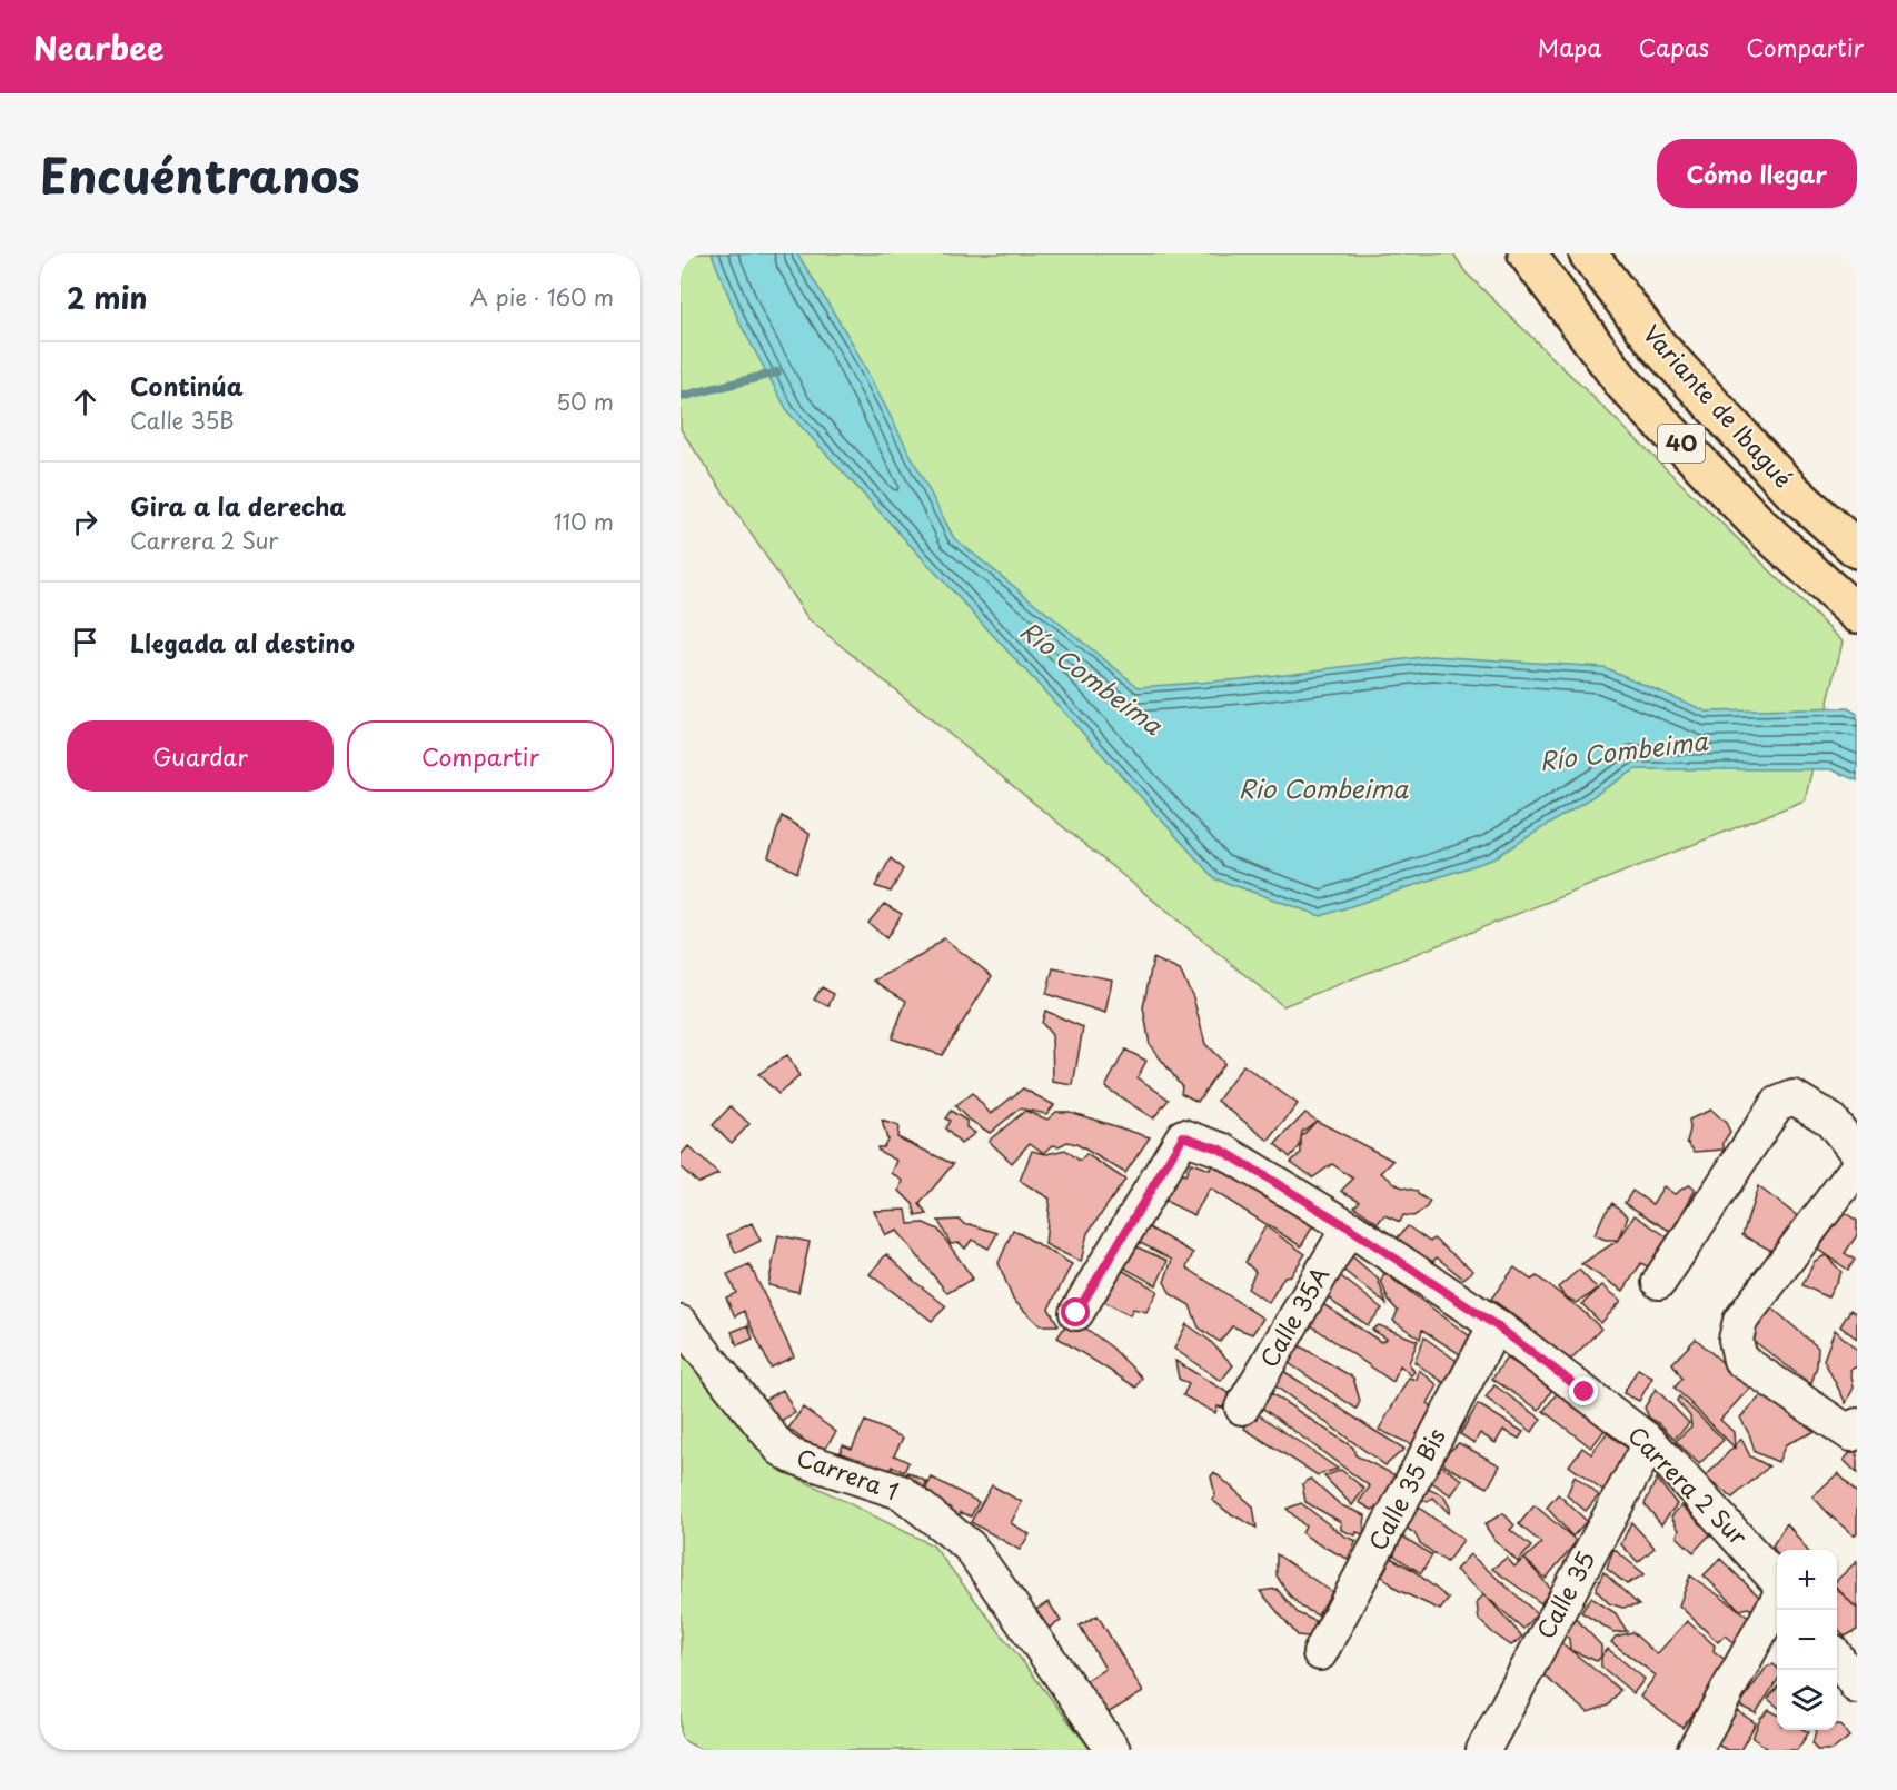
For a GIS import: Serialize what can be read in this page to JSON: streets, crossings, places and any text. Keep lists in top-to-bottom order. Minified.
{"streets":{"highway":["Variante de Ibagué","40"],"street":["Calle 35A","Carrera 1","Carrera 2 Sur","Calle 35 Bis","Calle 35"]},"crossings":[["Calle 35A","Carrera 2 Sur"],["Carrera 2 Sur","Calle 35 Bis"],["Carrera 2 Sur","Calle 35"]],"water":["Río Combeima","Rio Combeima"],"page":{"header":"Nearbee","nav":["Mapa","Capas","Compartir"],"title":"Encuéntranos","buttons":["Cómo llegar",["Guardar","Compartir"]],"heading":["2 min","A pie · 160 m"],"list":[["Continúa","Calle 35B","50 m"],["Gira a la derecha","Carrera 2 Sur","110 m"],"Llegada al destino"],"map_buttons":["+","−"]}}
